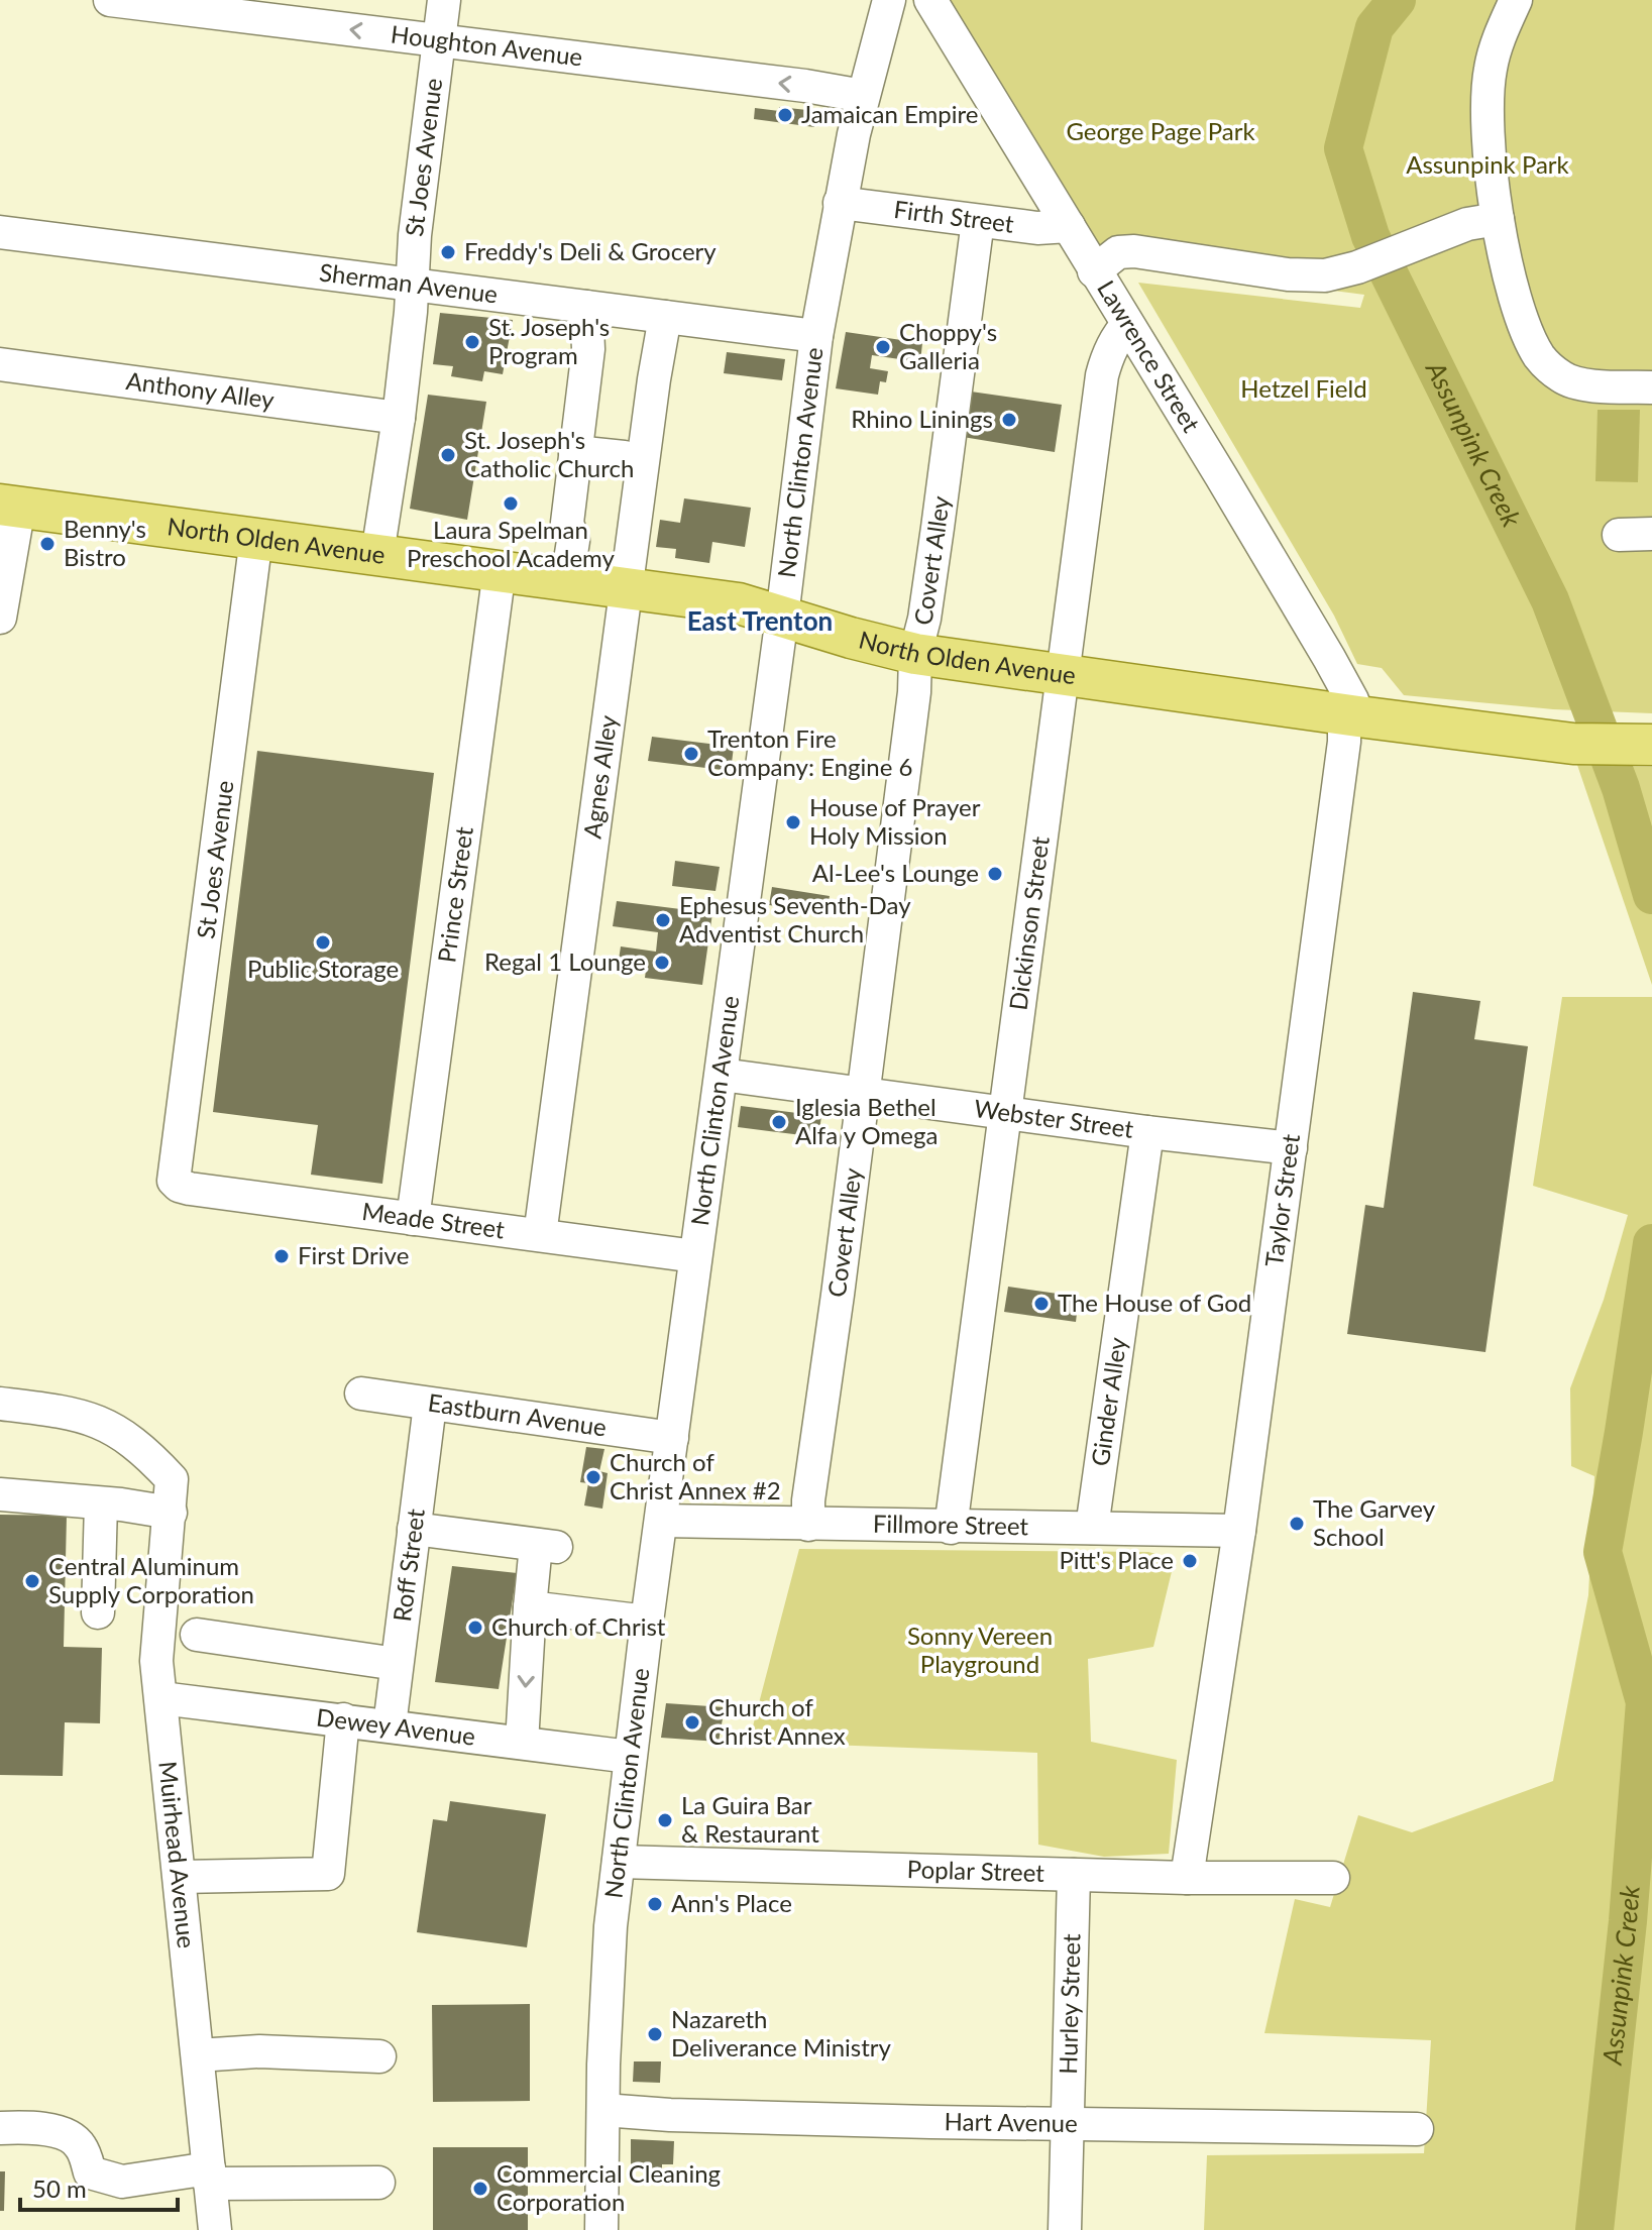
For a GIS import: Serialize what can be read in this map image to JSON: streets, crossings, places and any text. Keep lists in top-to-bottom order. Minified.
{"streets":{"main road":["North Olden Avenue"],"street":["Houghton Avenue","St Joes Avenue","Firth Street","Sherman Avenue","Lawrence Street","Anthony Alley","North Clinton Avenue","Covert Alley","Agnes Alley","Prince Street","Dickinson Street","Webster Street","Taylor Street","Meade Street","Ginder Alley","Eastburn Avenue","Fillmore Street","Roff Street","Dewey Avenue","Muirhead Avenue","Poplar Street","Hurley Street","Hart Avenue"]},"crossings":[["Houghton Avenue","St Joes Avenue"],["Houghton Avenue","North Clinton Avenue"],["St Joes Avenue","Sherman Avenue"],["St Joes Avenue","Anthony Alley"],["St Joes Avenue","North Olden Avenue"],["St Joes Avenue","Meade Street"],["Firth Street","Lawrence Street"],["Firth Street","North Clinton Avenue"],["Firth Street","Covert Alley"],["Sherman Avenue","North Clinton Avenue"],["Sherman Avenue","Agnes Alley"],["Lawrence Street","North Olden Avenue"],["Lawrence Street","Dickinson Street"],["Lawrence Street","Taylor Street"],["North Clinton Avenue","North Olden Avenue"],["North Clinton Avenue","Webster Street"],["North Clinton Avenue","Meade Street"],["North Clinton Avenue","Eastburn Avenue"],["North Clinton Avenue","Fillmore Street"],["North Clinton Avenue","Dewey Avenue"],["North Clinton Avenue","Poplar Street"],["North Clinton Avenue","Hart Avenue"],["North Olden Avenue","Covert Alley"],["North Olden Avenue","Agnes Alley"],["North Olden Avenue","Prince Street"],["North Olden Avenue","Dickinson Street"],["North Olden Avenue","Taylor Street"],["Covert Alley","Webster Street"],["Covert Alley","Fillmore Street"],["Agnes Alley","Meade Street"],["Prince Street","Meade Street"],["Dickinson Street","Webster Street"],["Dickinson Street","Fillmore Street"],["Webster Street","Taylor Street"],["Webster Street","Ginder Alley"],["Taylor Street","Fillmore Street"],["Taylor Street","Poplar Street"],["Ginder Alley","Fillmore Street"],["Eastburn Avenue","Roff Street"],["Roff Street","Dewey Avenue"],["Dewey Avenue","Muirhead Avenue"],["Poplar Street","Hurley Street"],["Hurley Street","Hart Avenue"]],"one_way":["Houghton Avenue"],"districts":["East Trenton"],"water":["Assunpink Creek"],"parks":["George Page Park","Assunpink Park","Hetzel Field","Sonny Vereen Playground"],"places":["Jamaican Empire","Freddy's Deli & Grocery","St. Joseph's Program","Choppy's Galleria","Rhino Linings","St. Joseph's Catholic Church","Laura Spelman Preschool Academy","Benny's Bistro","Trenton Fire Company: Engine 6","House of Prayer Holy Mission","Al-Lee's Lounge","Ephesus Seventh-Day Adventist Church","Public Storage","Regal 1 Lounge","Iglesia Bethel Alfa y Omega","First Drive","The House of God","Church of Christ Annex #2","The Garvey School","Pitt's Place","Central Aluminum Supply Corporation","Church of Christ","Church of Christ Annex","La Guira Bar & Restaurant","Ann's Place","Nazareth Deliverance Ministry","Commercial Cleaning Corporation"],"scale_bar":"50 m"}
